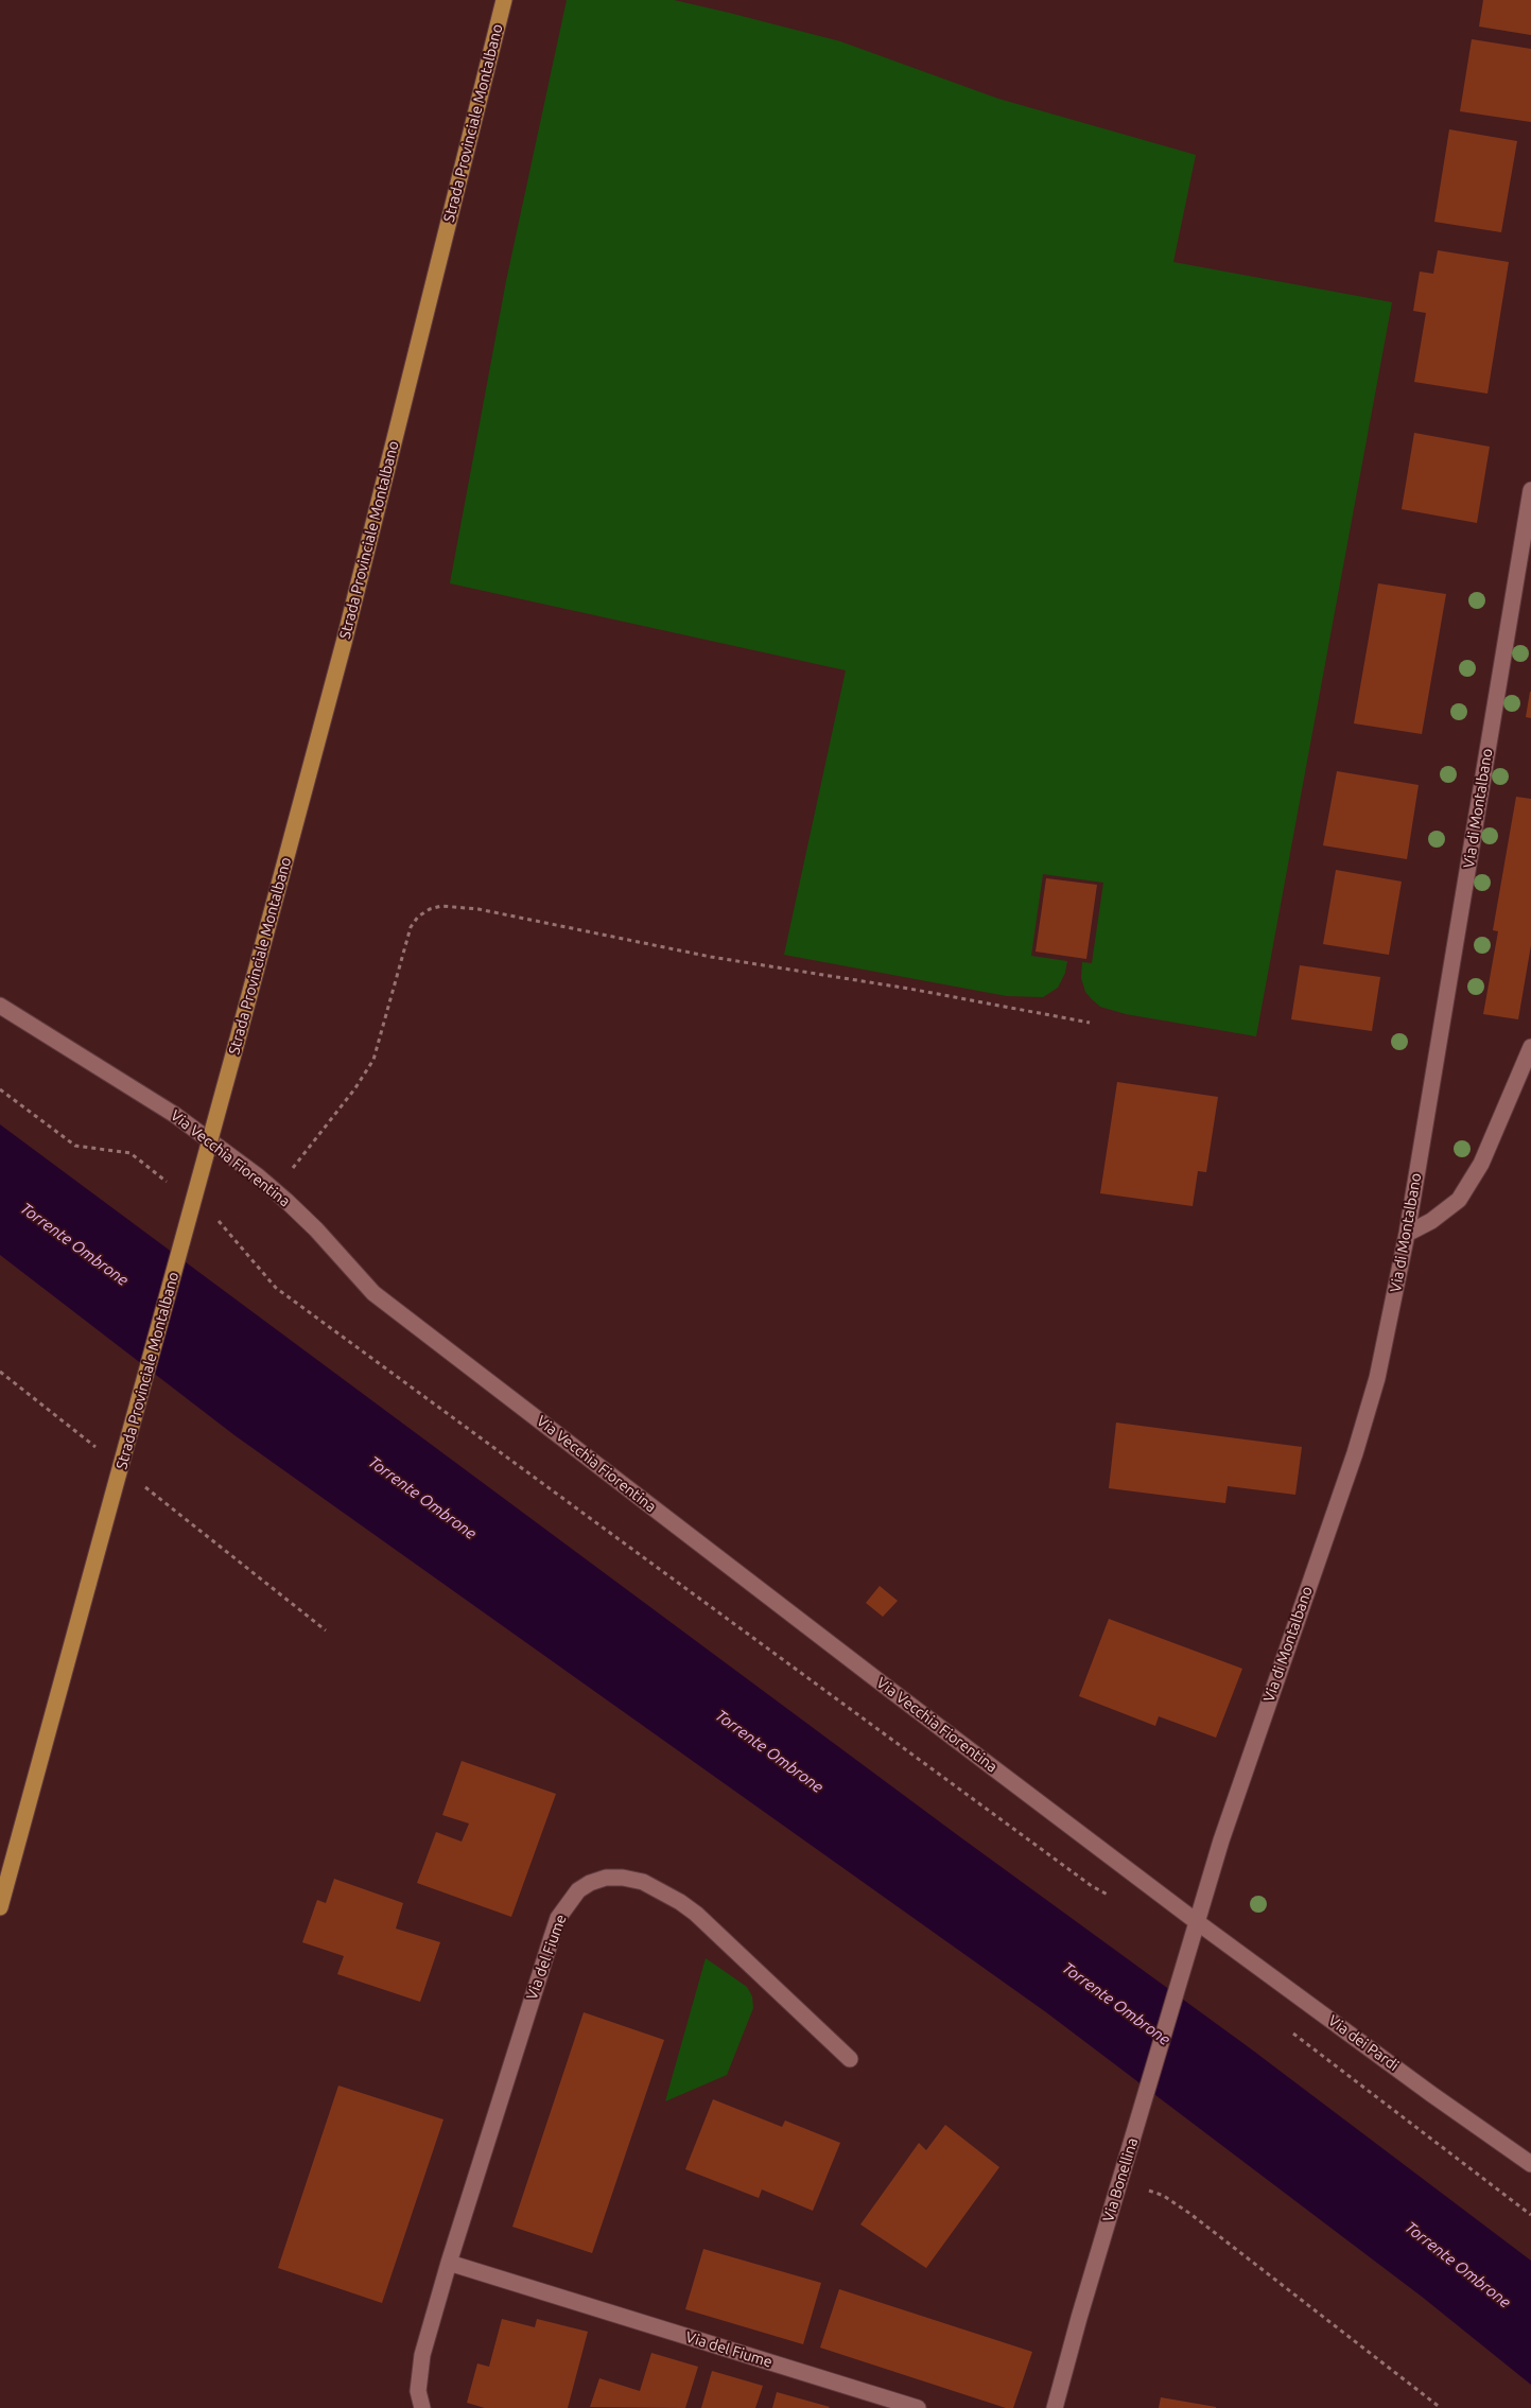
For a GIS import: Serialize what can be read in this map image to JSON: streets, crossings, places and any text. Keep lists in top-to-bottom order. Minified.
{"streets":{"main road":["Strada Provinciale Montalbano"],"street":["Via di Montalbano","Via Vecchia Fiorentina","Via del Fiume","Via dei Pardi","Via Bonellina"]},"crossings":[["Via di Montalbano","Via Vecchia Fiorentina"],["Via di Montalbano","Via dei Pardi"],["Via di Montalbano","Via Bonellina"],["Via Vecchia Fiorentina","Via dei Pardi"]],"water":["Torrente Ombrone"]}
